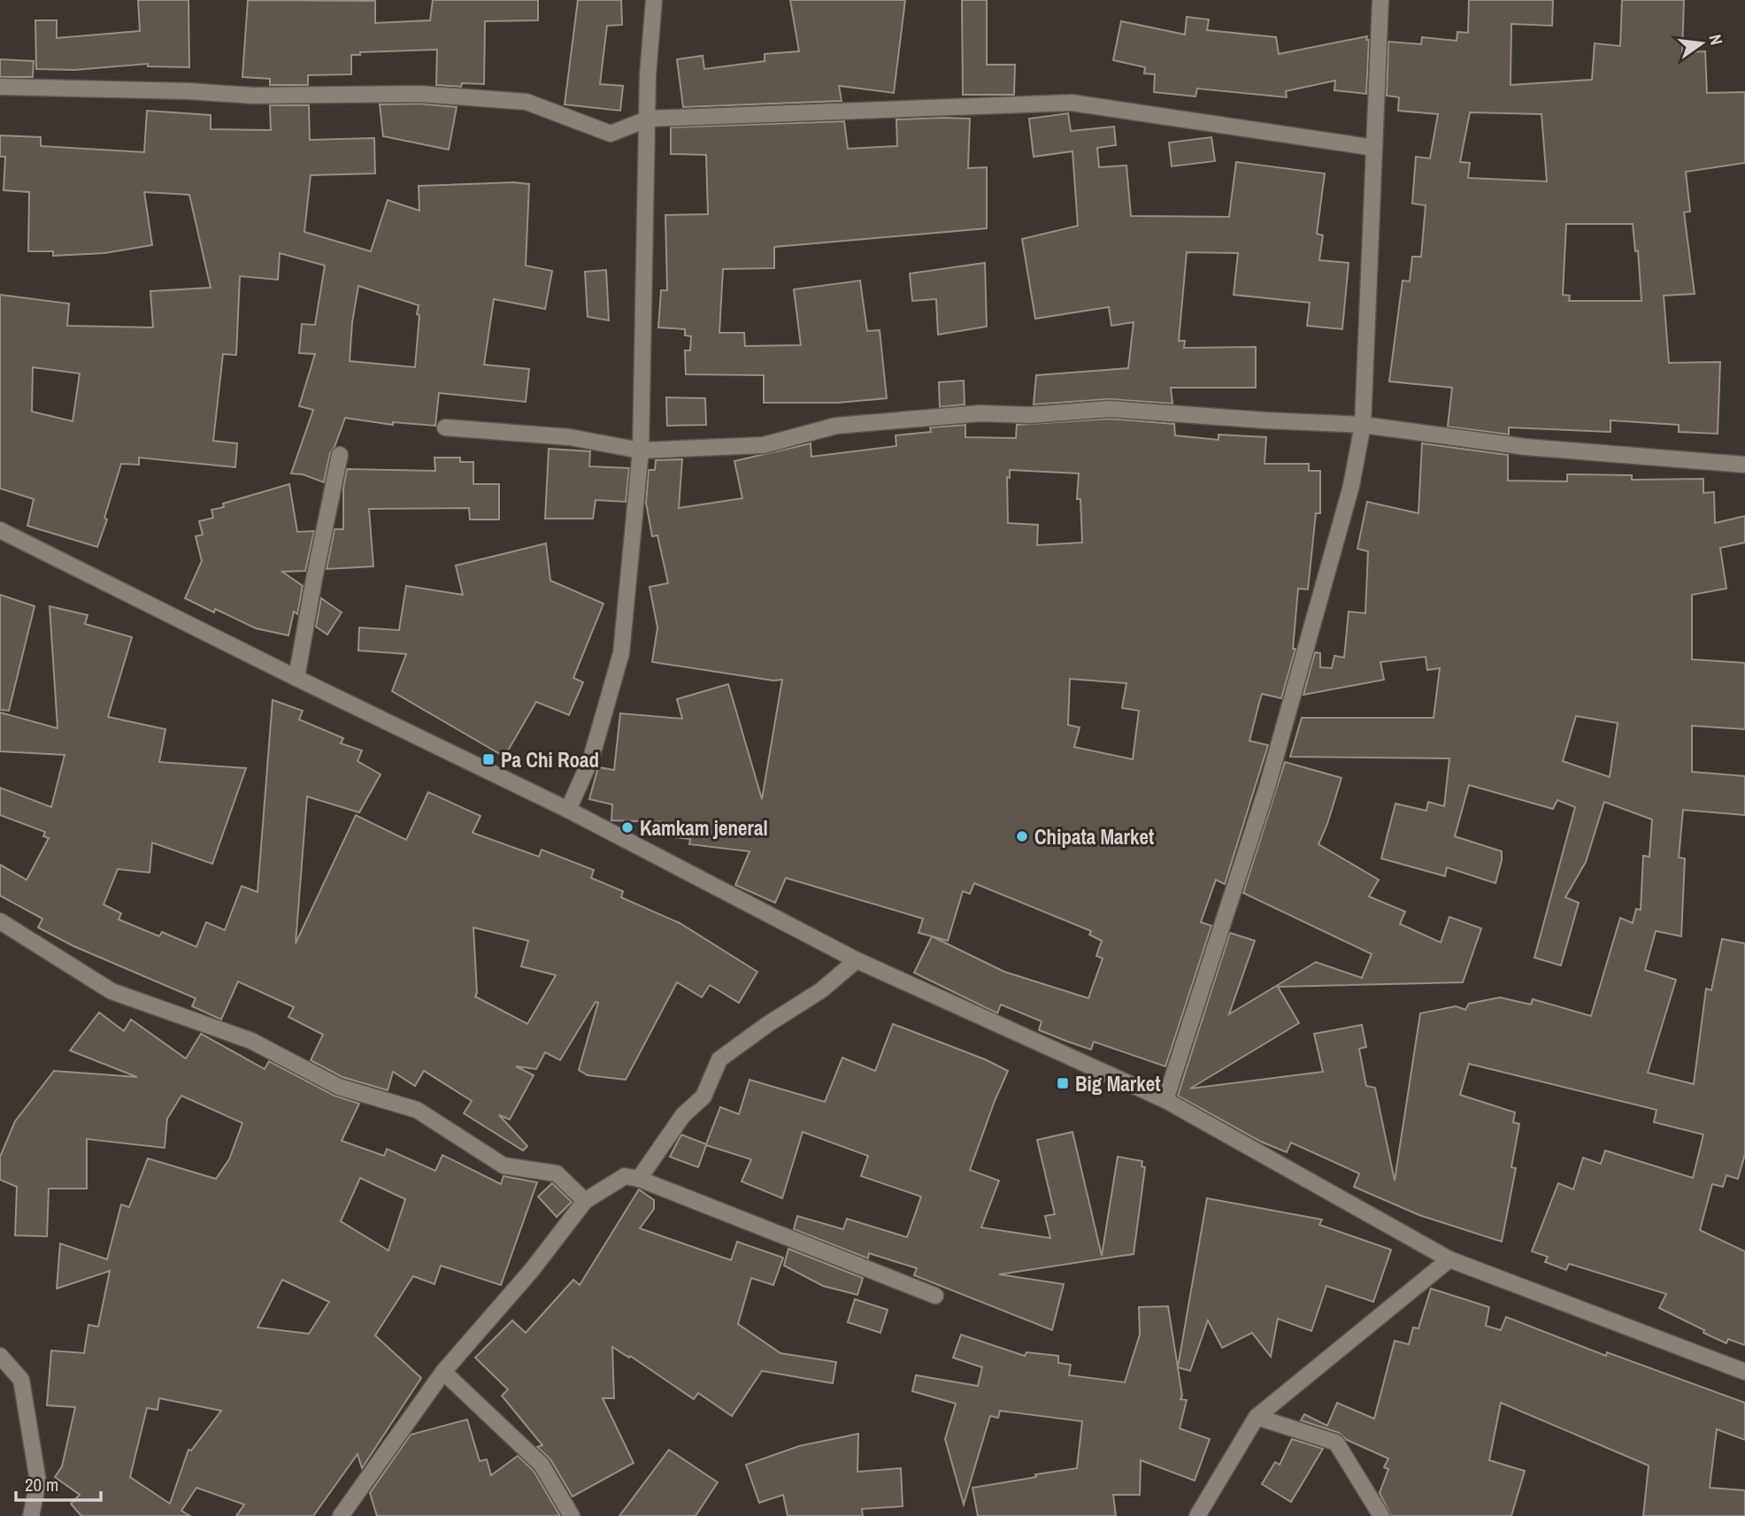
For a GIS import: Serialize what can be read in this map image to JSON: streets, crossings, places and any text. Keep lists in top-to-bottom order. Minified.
{"places":{"transit":["Pa Chi Road","Big Market"],"other":["Kamkam jeneral","Chipata Market"]},"scale_bar":"20 m","north":"right"}
